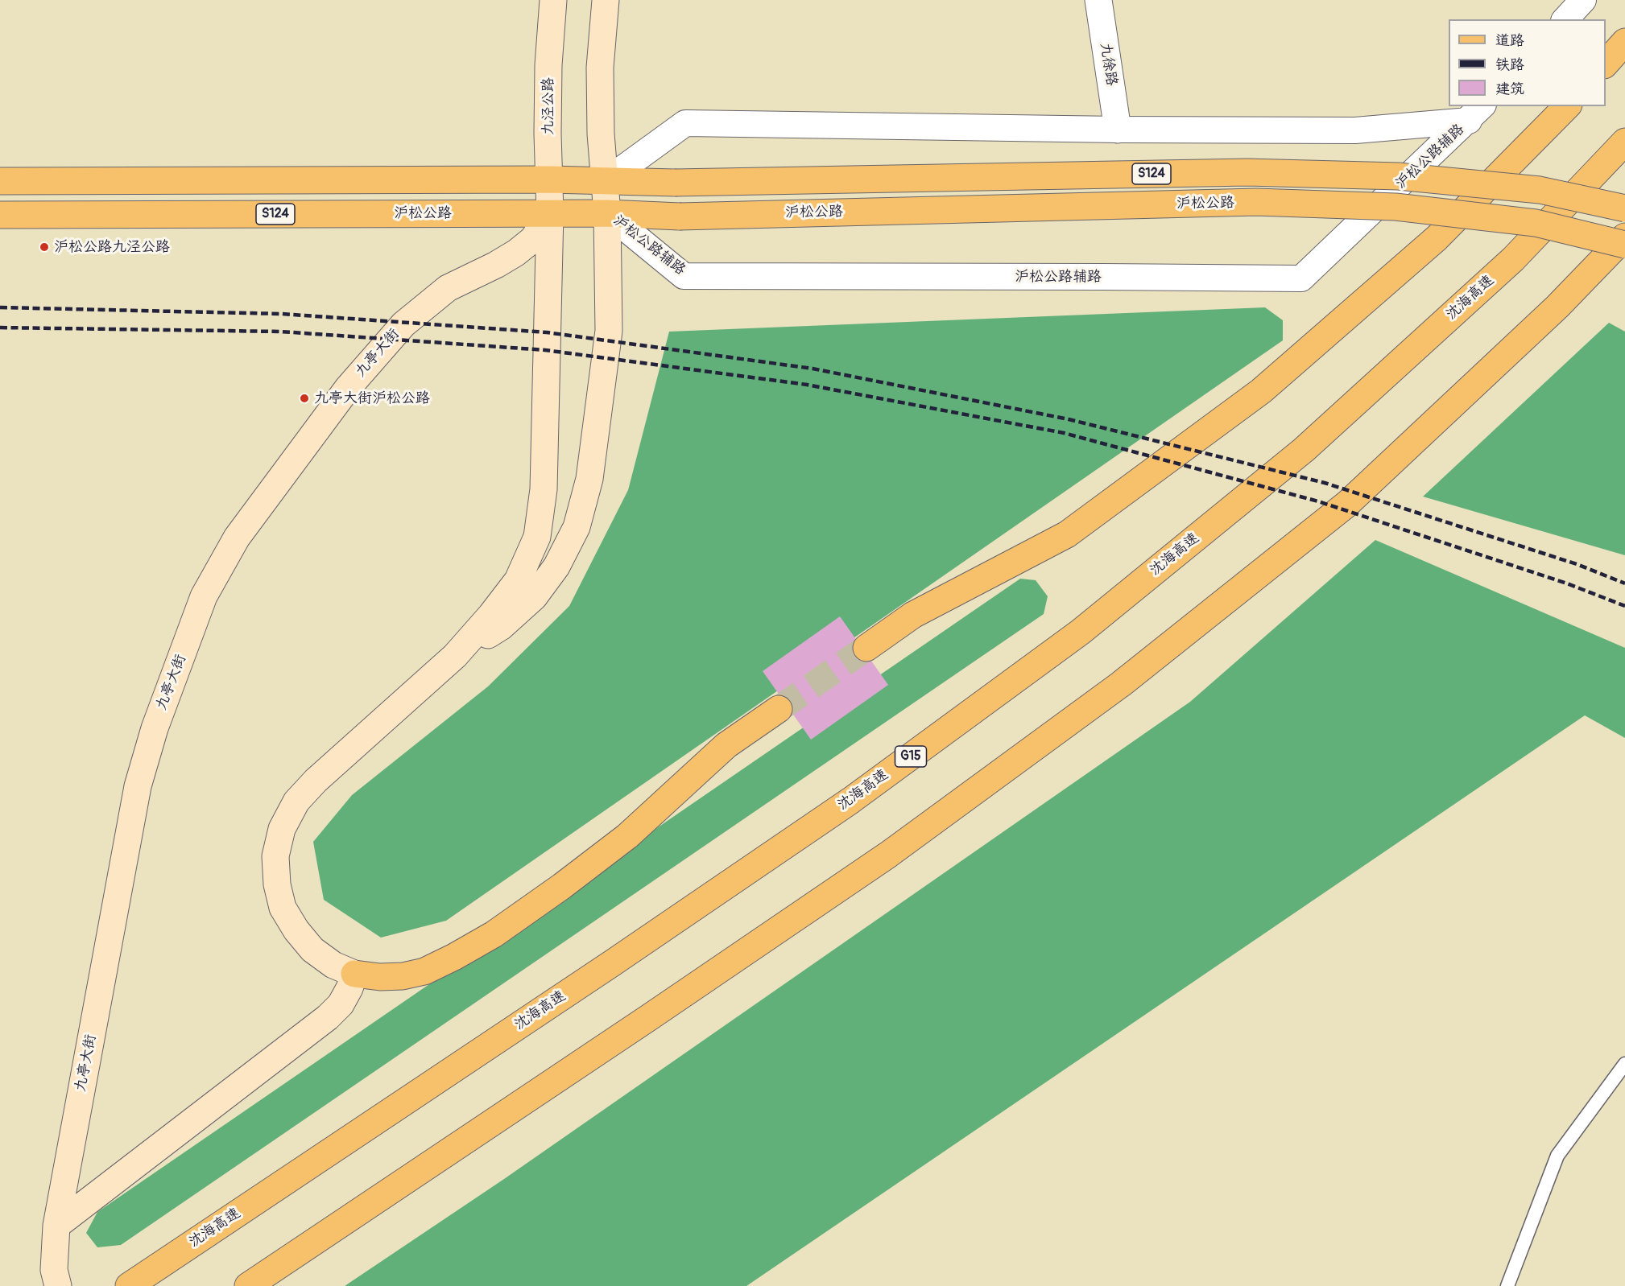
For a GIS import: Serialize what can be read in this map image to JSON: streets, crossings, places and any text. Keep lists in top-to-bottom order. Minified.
{"streets":{"main road":["九泾公路","S124","沪松公路","沈海高速","九亭大街","G15"],"street":["九徐路","沪松公路辅路"]},"crossings":[["九徐路","沪松公路辅路"],["九泾公路","S124"],["九泾公路","沪松公路"],["九泾公路","九亭大街"],["沪松公路辅路","S124"],["沪松公路辅路","沪松公路"],["沪松公路","九亭大街"]],"places":["沪松公路九泾公路","九亭大街沪松公路"],"legend":["道路","铁路","建筑"]}
